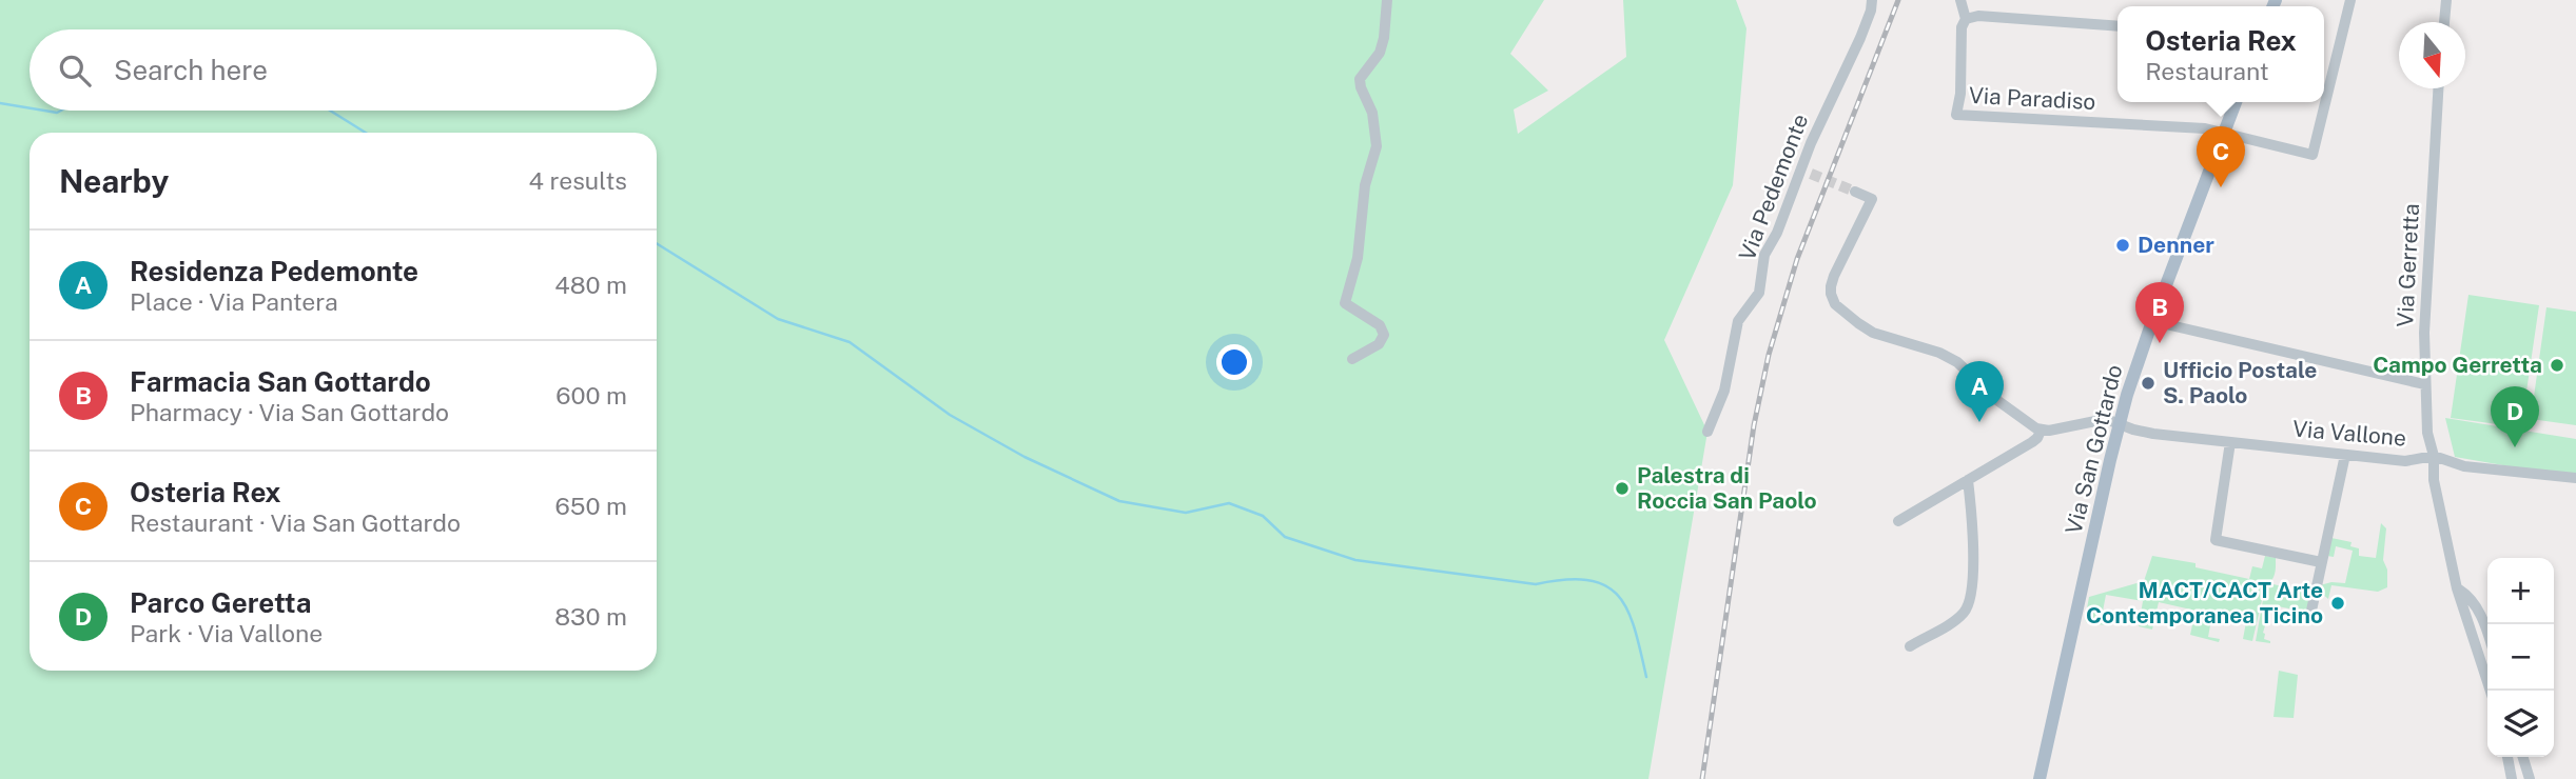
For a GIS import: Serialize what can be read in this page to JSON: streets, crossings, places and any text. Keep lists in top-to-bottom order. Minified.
{"streets":{"main road":["Via San Gottardo"],"street":["Via Paradiso","Via Pedemonte","Via Gerretta","Via Vallone"]},"crossings":[["Via Paradiso","Via San Gottardo"],["Via Gerretta","Via Vallone"],["Via Vallone","Via San Gottardo"]],"places":["Denner","Campo Gerretta","Ufficio Postale S. Paolo","Palestra di Roccia San Paolo","MACT/CACT Arte Contemporanea Ticino"],"north":"bottom","page":{"popup":["Osteria Rex","Restaurant"],"search":"Search here","pins":["C","B","A","D"],"heading":["Nearby","4 results"],"list":[{"mark":"A","name":"Residenza Pedemonte","note":"Place · Via Pantera","value":"480 m"},{"mark":"B","name":"Farmacia San Gottardo","note":"Pharmacy · Via San Gottardo","value":"600 m"},{"mark":"C","name":"Osteria Rex","note":"Restaurant · Via San Gottardo","value":"650 m"},{"mark":"D","name":"Parco Geretta","note":"Park · Via Vallone","value":"830 m"}],"map_buttons":["+","−"]}}
